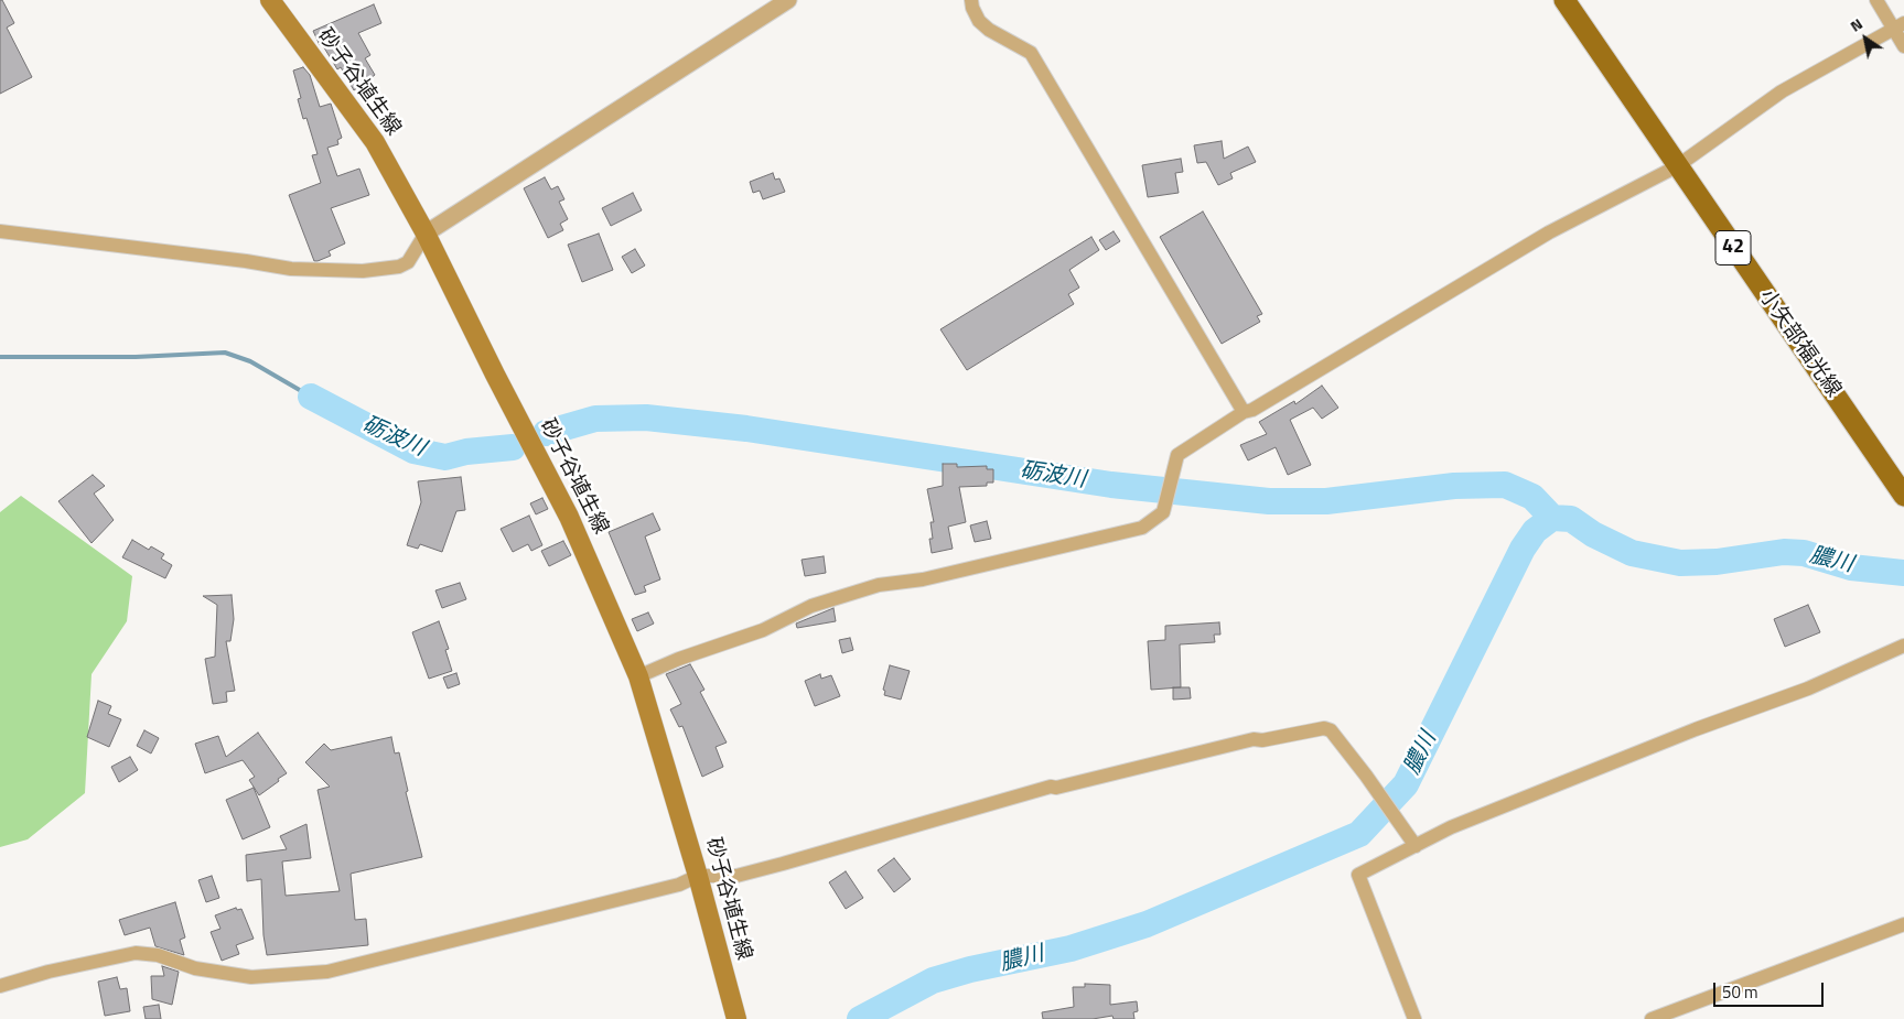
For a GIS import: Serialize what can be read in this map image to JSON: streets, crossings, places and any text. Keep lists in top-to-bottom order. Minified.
{"streets":{"main road":["砂子谷埴生線","42","小矢部福光線"]},"water":["砺波川","膿川"],"scale_bar":"50 m","north":"top left"}
